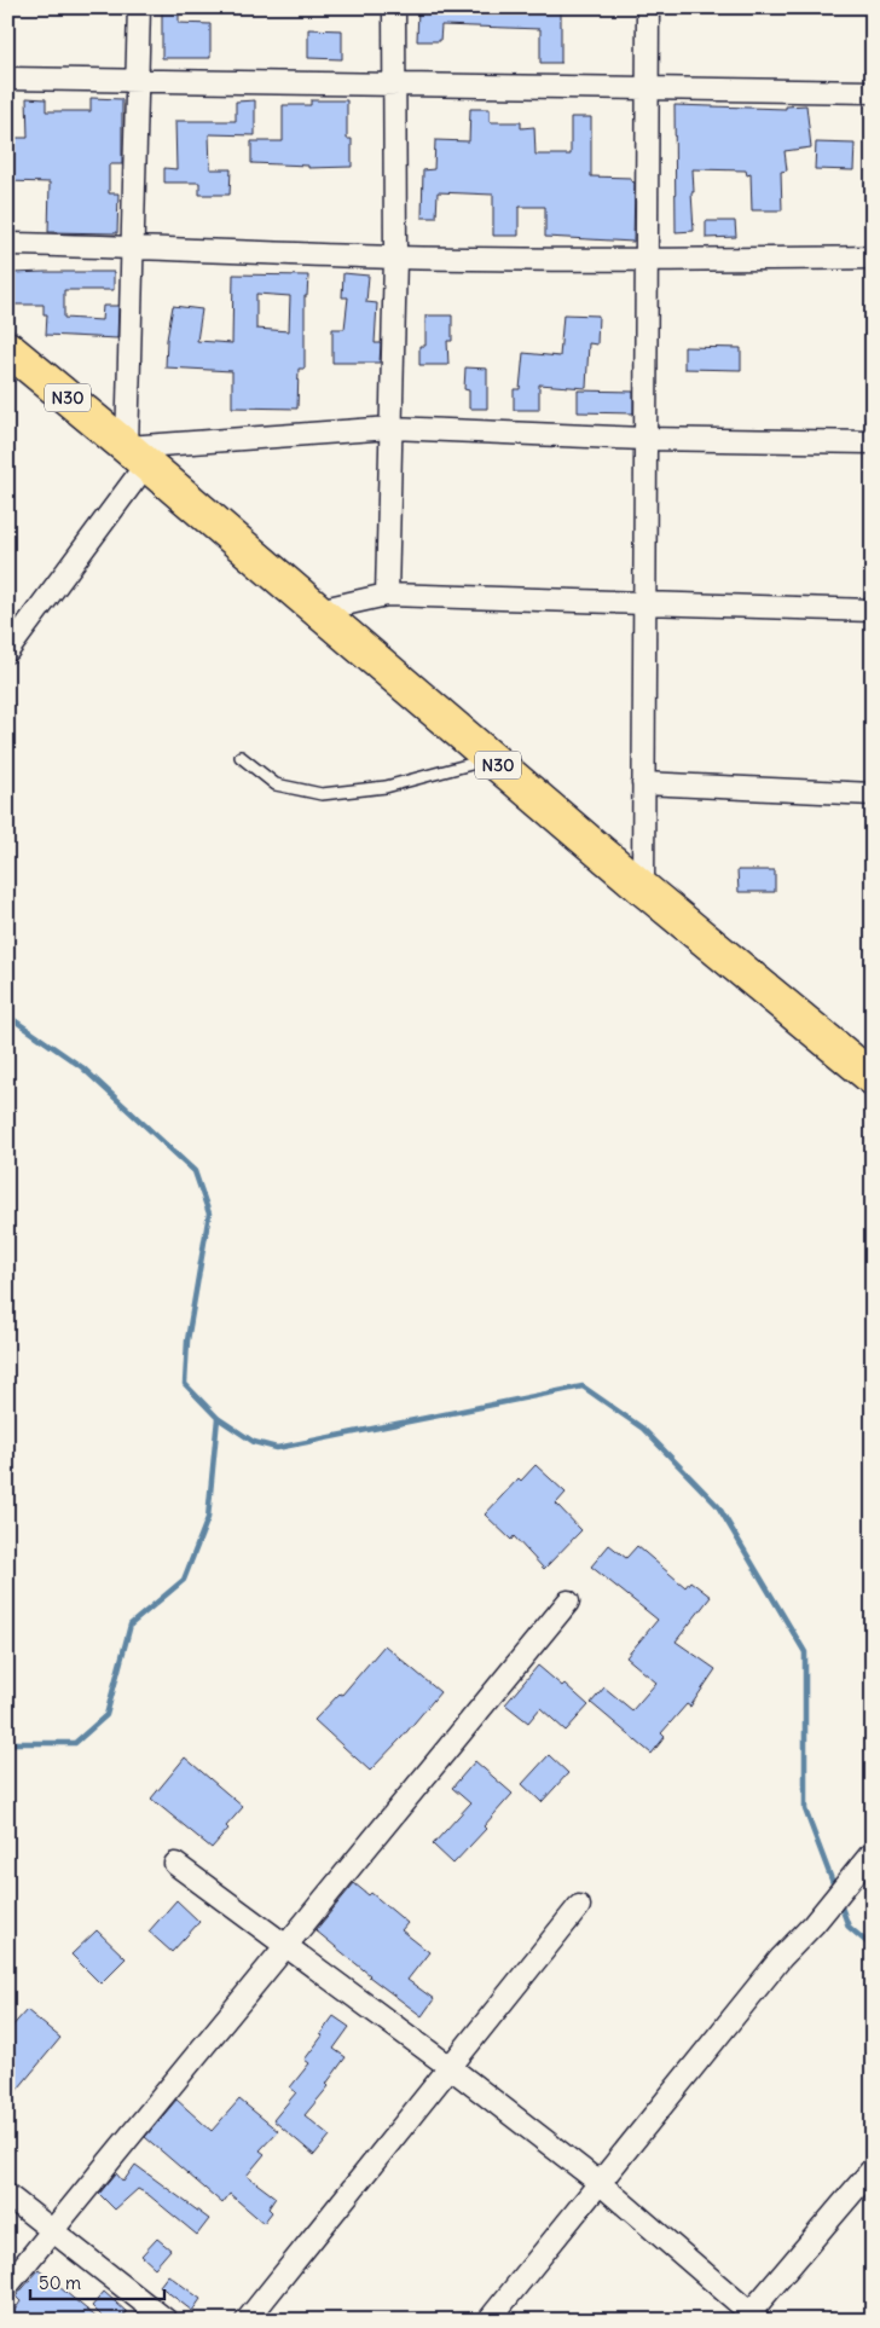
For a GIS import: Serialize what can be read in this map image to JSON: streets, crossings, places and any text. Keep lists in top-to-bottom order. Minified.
{"streets":{"main road":["N30"]},"scale_bar":"50 m"}
